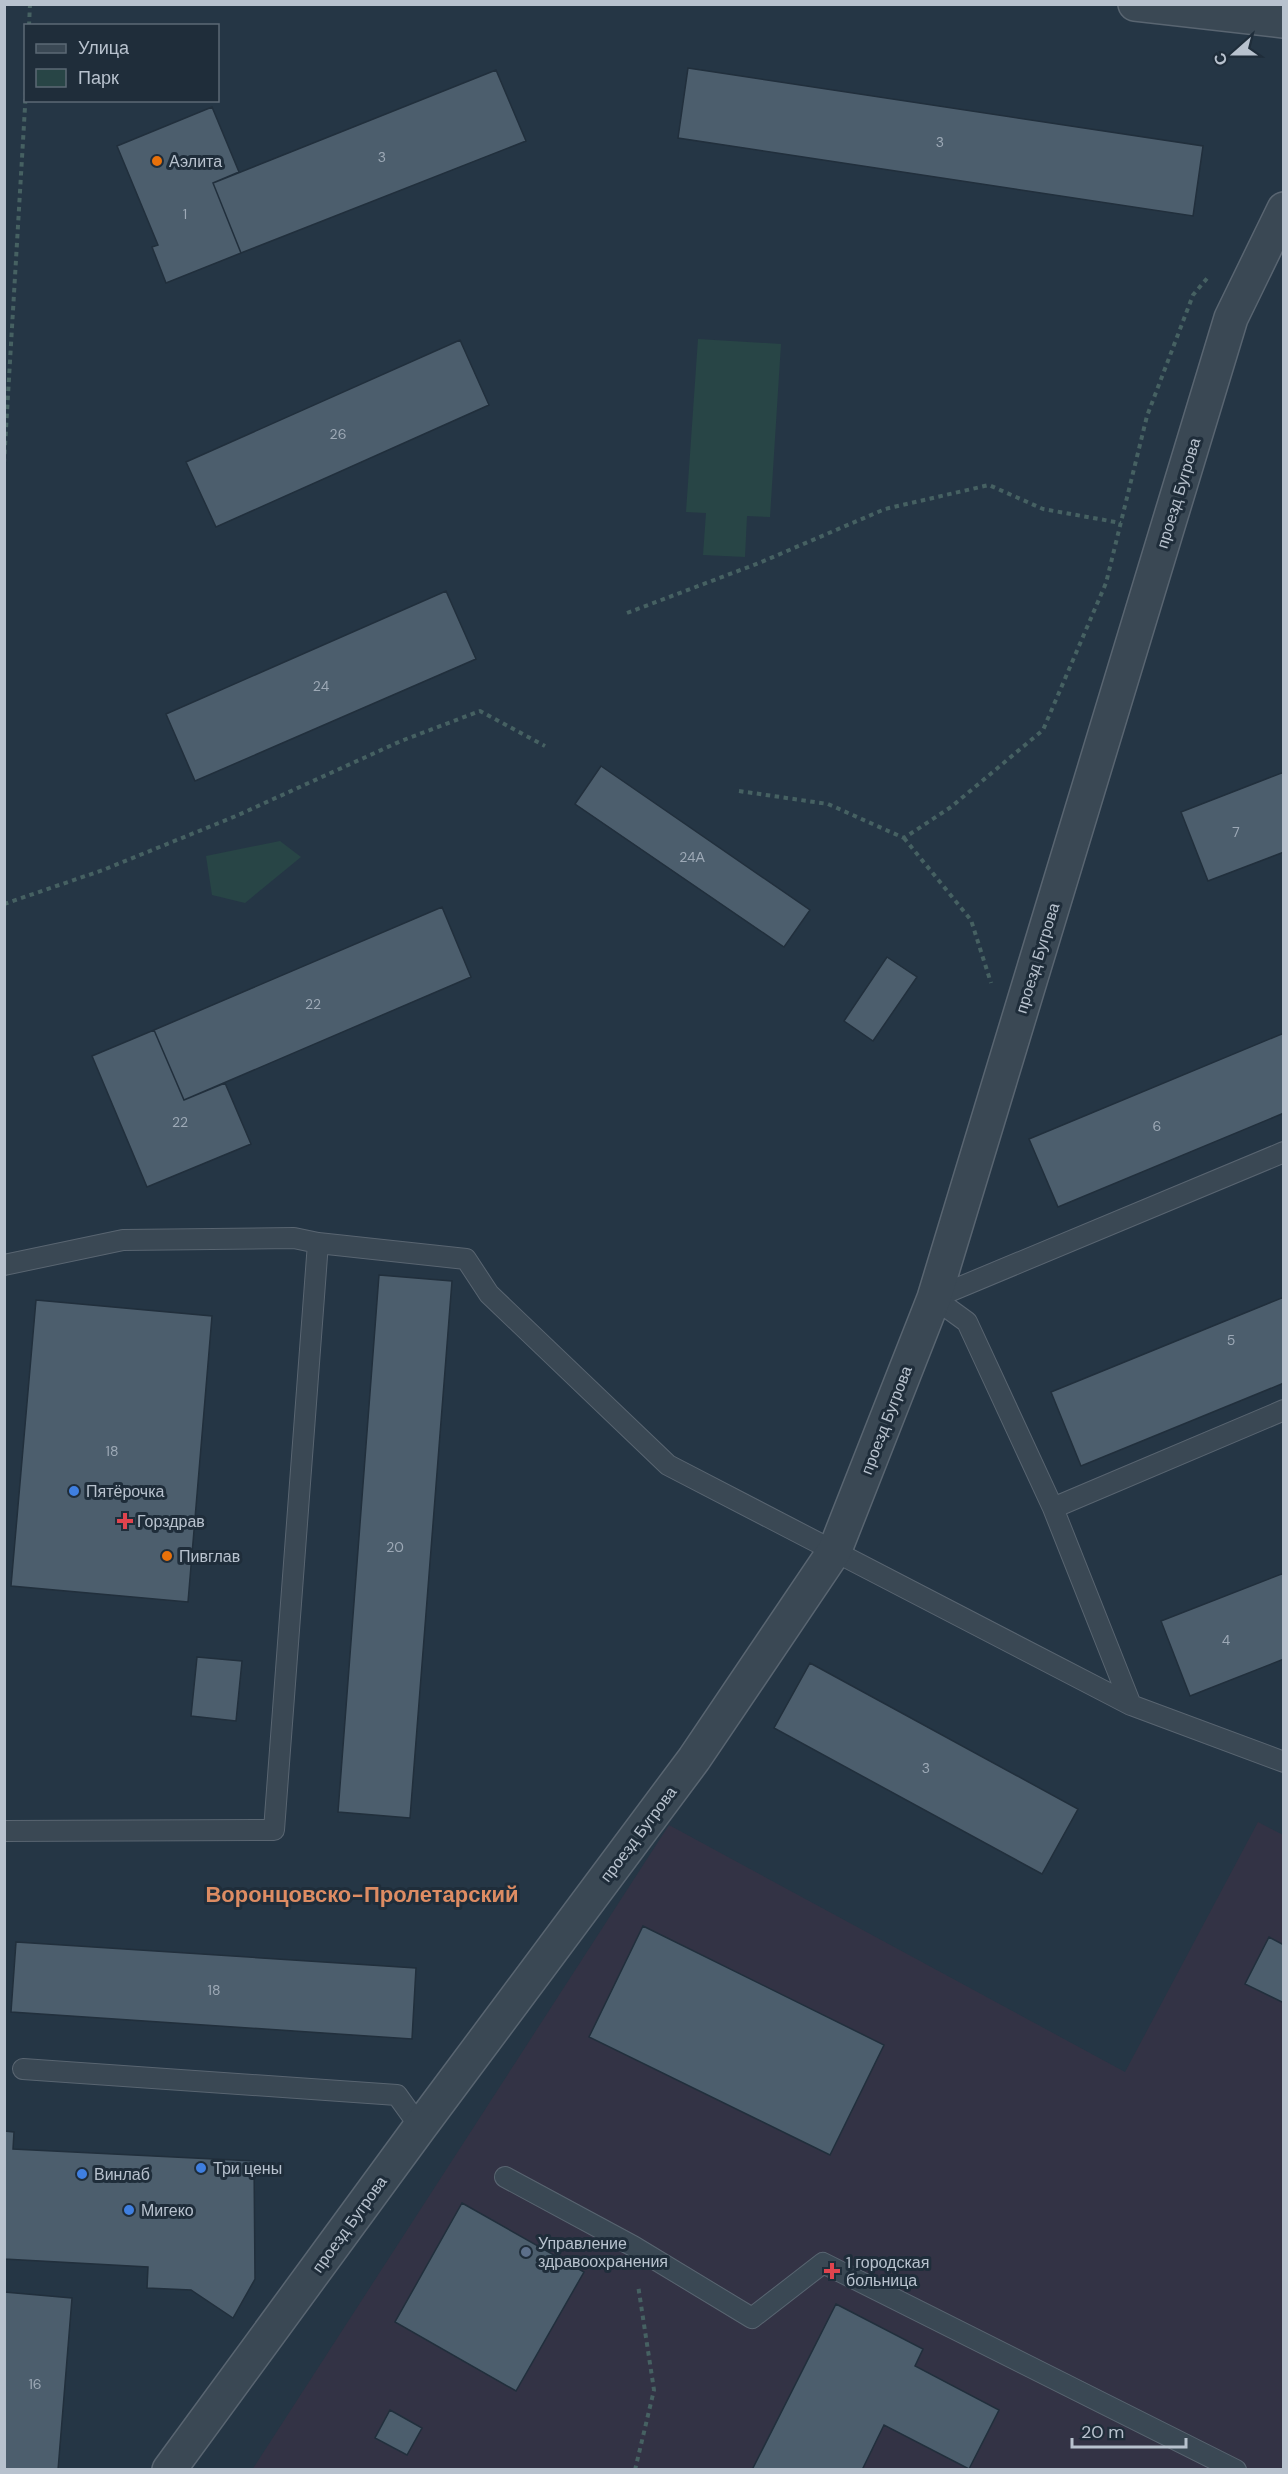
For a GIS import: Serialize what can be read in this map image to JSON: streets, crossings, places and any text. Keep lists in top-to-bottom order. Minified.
{"streets":{"street":["проезд Бугрова"]},"districts":["Воронцовско-Пролетарский"],"places":{"other":["Аэлита","Пятёрочка","Пивглав","Три цены","Винлаб","Мигеко","Управление здравоохранения"],"health":["Горздрав","1 городская больница"]},"house_numbers":["3","3","1","26","24","7","24А","22","22","6","5","18","20","4","3","18","16"],"legend":["Улица","Парк"],"scale_bar":"20 m","north":"left"}
